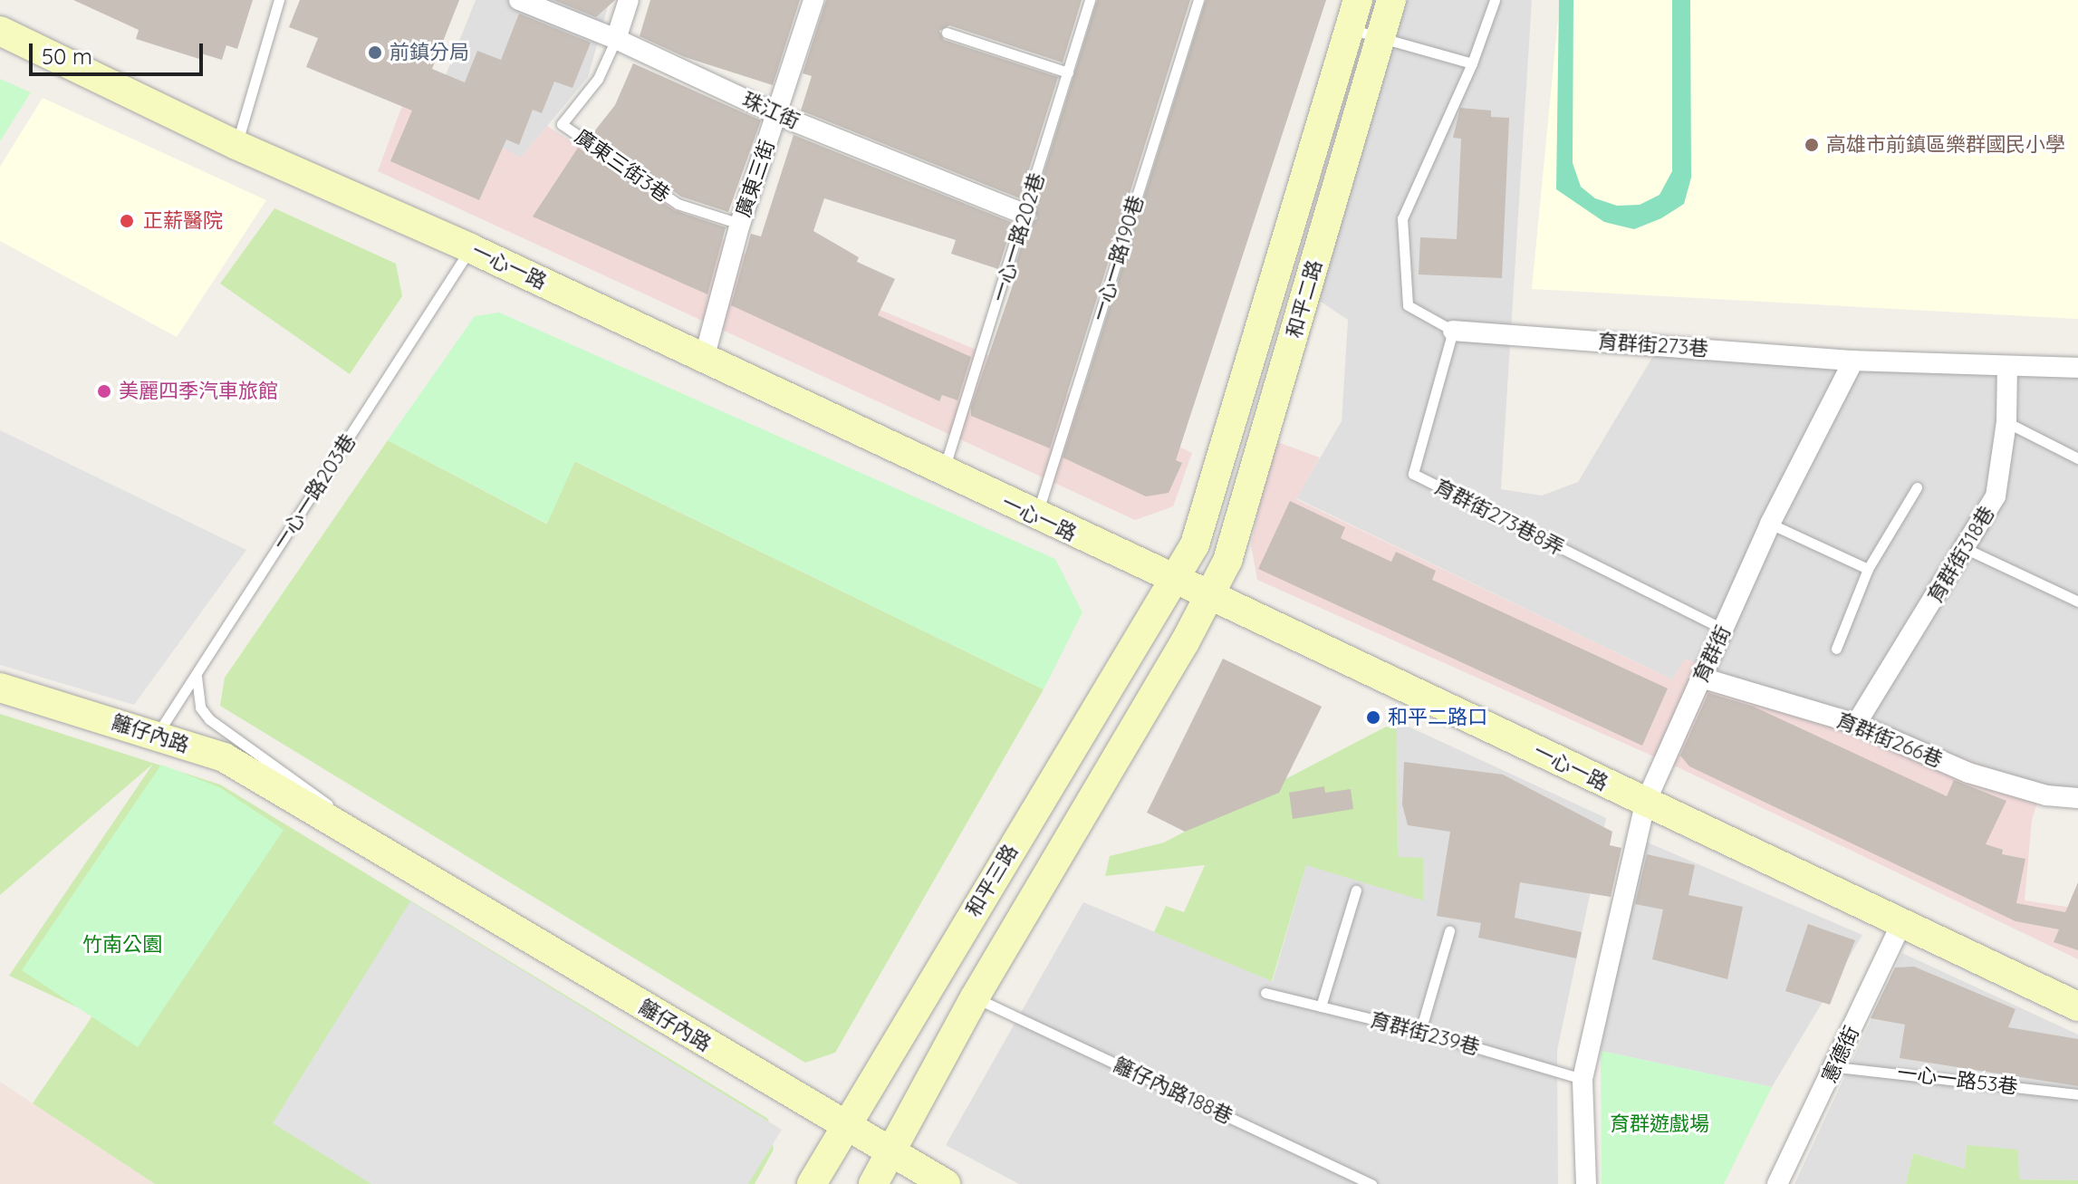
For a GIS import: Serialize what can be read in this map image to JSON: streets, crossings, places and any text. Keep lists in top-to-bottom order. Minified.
{"streets":{"street":["珠江街","廣東三街","一心一路","和平二路","育群街273巷","育群街318巷","育群街","籬仔內路","育群街266巷","和平三路","憲德街"],"lane":["廣東三街3巷","一心一路202巷","一心一路190巷","一心一路203巷","育群街273巷8弄","育群街239巷","一心一路53巷","籬仔內路188巷"]},"crossings":[["珠江街","廣東三街3巷"],["珠江街","廣東三街"],["珠江街","一心一路202巷"],["廣東三街3巷","廣東三街"],["廣東三街","一心一路"],["一心一路202巷","一心一路"],["一心一路190巷","一心一路"],["一心一路","和平二路"],["一心一路","一心一路203巷"],["一心一路","育群街"],["一心一路","和平三路"],["一心一路","憲德街"],["和平二路","和平三路"],["育群街273巷","育群街273巷8弄"],["育群街273巷","育群街"],["一心一路203巷","籬仔內路"],["育群街273巷8弄","育群街"],["育群街318巷","育群街266巷"],["育群街","育群街266巷"],["育群街","育群街239巷"],["籬仔內路","和平三路"],["憲德街","一心一路53巷"]],"parks":["竹南公園","育群遊戲場"],"places":["前鎮分局","高雄市前鎮區樂群國民小學","正薪醫院","美麗四季汽車旅館","和平二路口"],"scale_bar":"50 m"}
